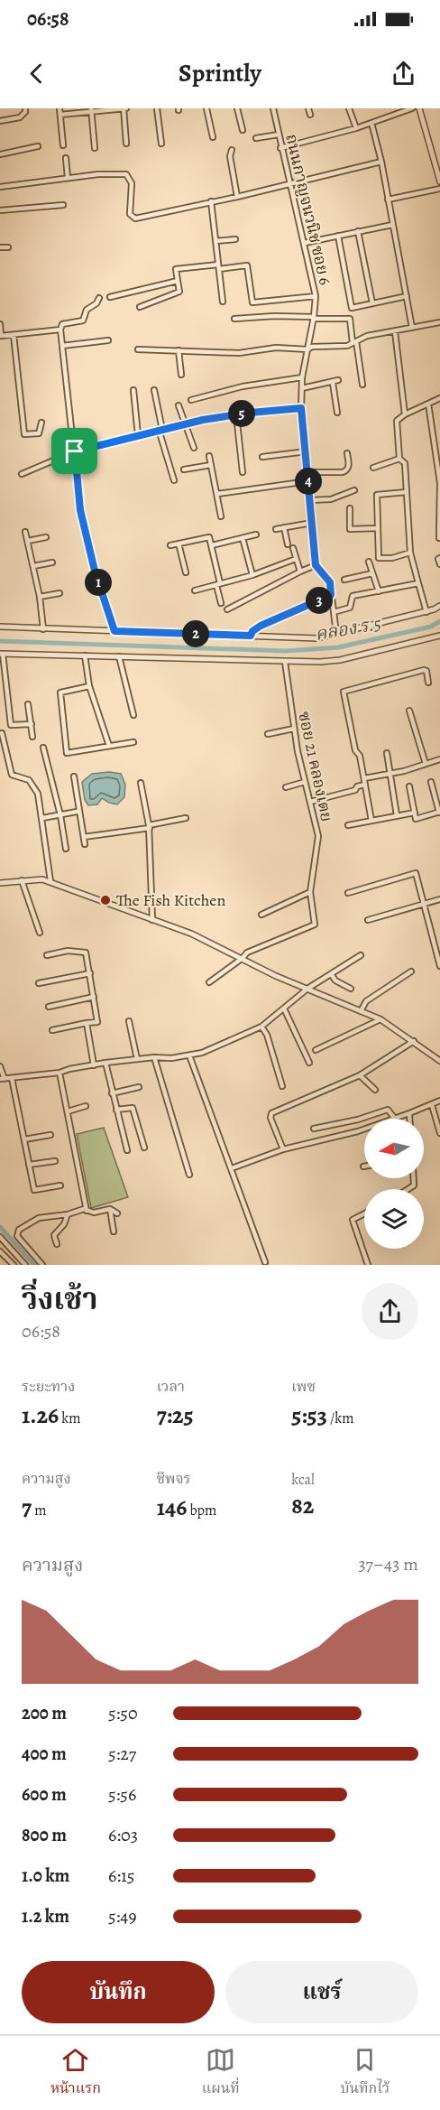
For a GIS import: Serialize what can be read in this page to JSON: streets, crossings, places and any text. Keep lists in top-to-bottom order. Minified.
{"streets":{"street":["ถนนกาญจนวนิช ซอย 6","ซอย 21 คลองเตย"]},"water":["คลอง ร.5"],"places":["The Fish Kitchen"],"north":"left","page":{"status":"06:58","header":"Sprintly","pins":["5","4","1","3","2"],"heading":["วิ่งเช้า","06:58"],"stats":[["ระยะทาง","1.26 km"],["เวลา","7:25"],["เพซ","5:53 /km"],["ความสูง","7 m"],["ชีพจร","146 bpm"],["kcal","82"]],"chart":["ความสูง","37–43 m"],"list":[{"name":"200 m","note":"5:50"},{"name":"400 m","note":"5:27"},{"name":"600 m","note":"5:56"},{"name":"800 m","note":"6:03"},{"name":"1.0 km","note":"6:15"},{"name":"1.2 km","note":"5:49"}],"buttons":["บันทึก","แชร์"],"tabs":["หน้าแรก","แผนที่","บันทึกไว้"]}}
